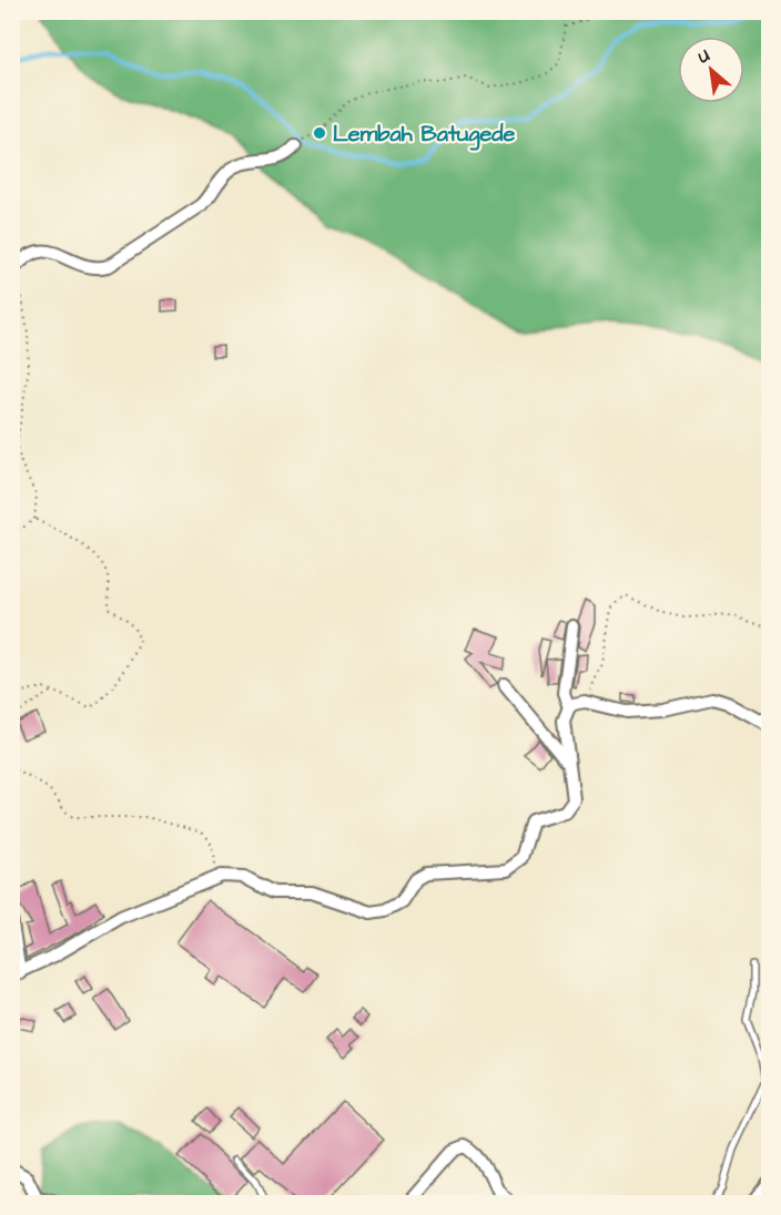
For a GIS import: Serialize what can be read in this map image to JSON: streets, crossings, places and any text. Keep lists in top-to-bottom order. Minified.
{"places":["Lembah Batugede"],"north":"top left"}
